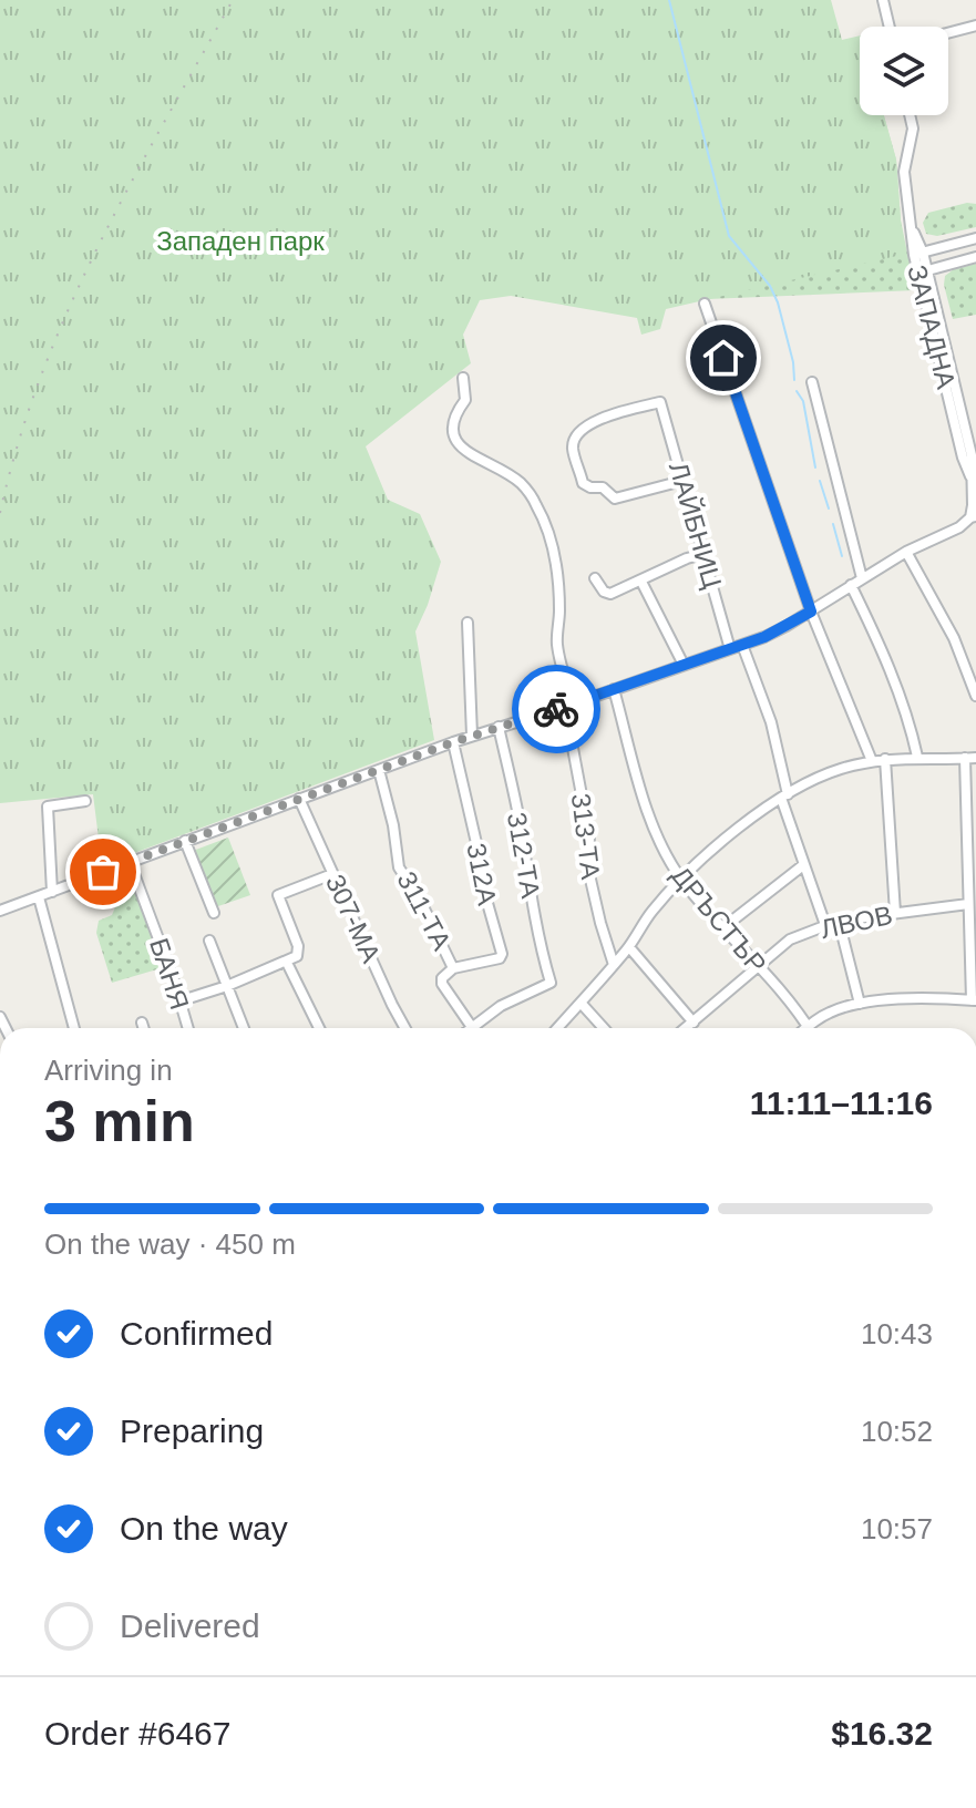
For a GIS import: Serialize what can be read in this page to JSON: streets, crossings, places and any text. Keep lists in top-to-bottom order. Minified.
{"streets":{"street":["ЗАПАДНА","ЛАЙБНИЦ","313-ТА","312-ТА","312А","311-ТА","307-МА","ДРЪСТЪР","ЛВОВ","БАНЯ"]},"crossings":[["312-ТА","311-ТА"],["312А","311-ТА"],["ДРЪСТЪР","ЛВОВ"]],"parks":["Западен парк"],"page":{"heading":["3 min","Arriving in","11:11–11:16"],"panel":["Order #6467","$16.32"],"bar":"On the way · 450 m","list":[["Confirmed","10:43"],["Preparing","10:52"],["On the way","10:57"],"Delivered"]}}
